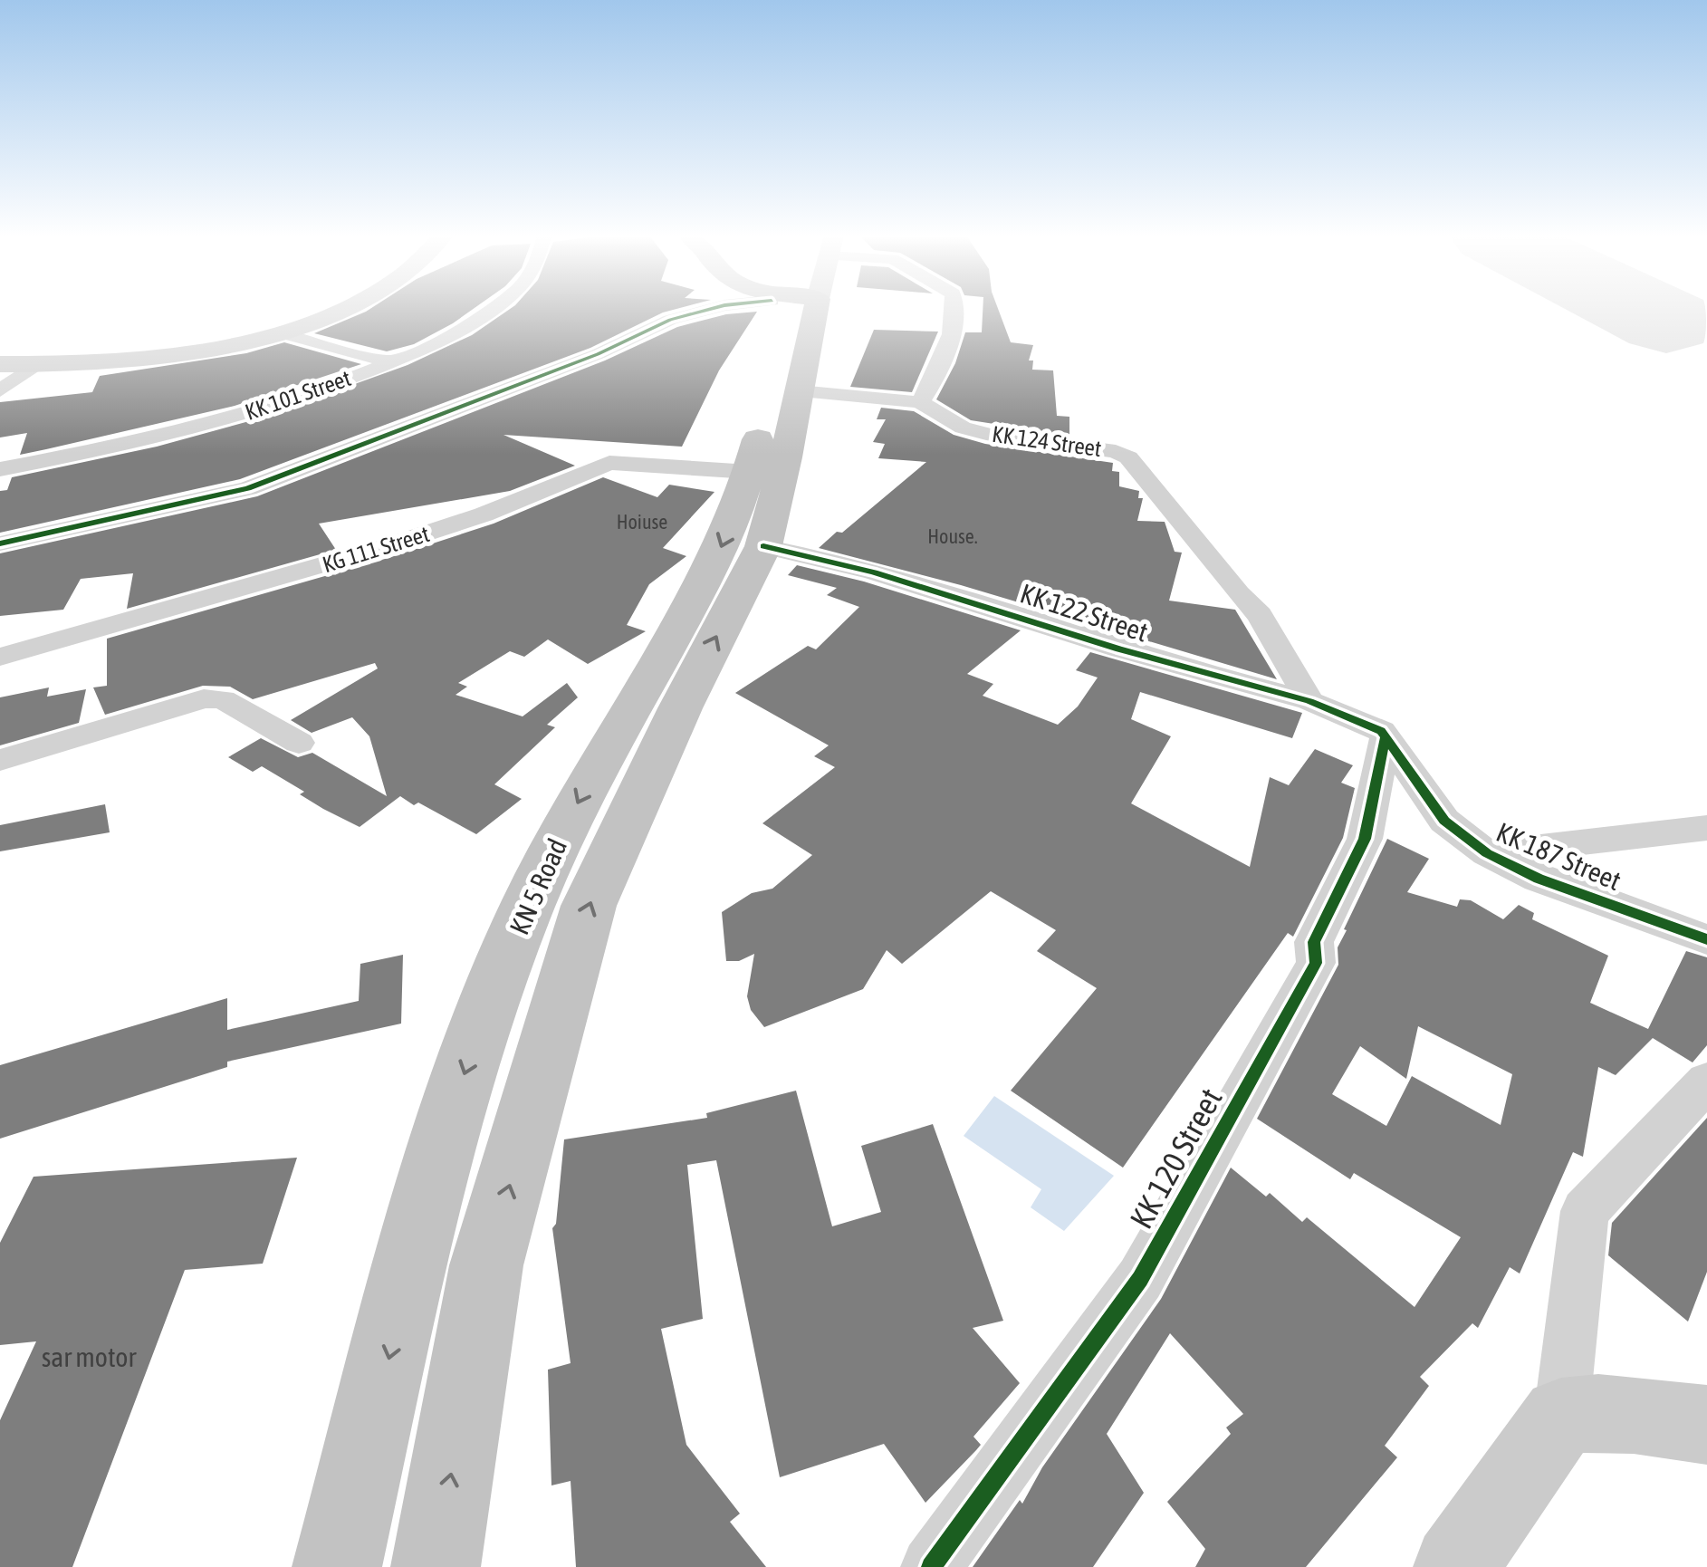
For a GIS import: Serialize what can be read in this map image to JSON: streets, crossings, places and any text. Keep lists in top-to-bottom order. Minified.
{"streets":{"highway":["KN 5 Road"],"street":["KK 101 Street","KK 124 Street","KG 111 Street","KK 122 Street","KK 187 Street","KK 120 Street"]},"crossings":[["KK 124 Street","KK 122 Street"],["KG 111 Street","KN 5 Road"],["KK 122 Street","KK 187 Street"],["KK 122 Street","KN 5 Road"],["KK 122 Street","KK 120 Street"],["KK 187 Street","KK 120 Street"]],"house_numbers":["Hoiuse","House.","sar motor"]}
